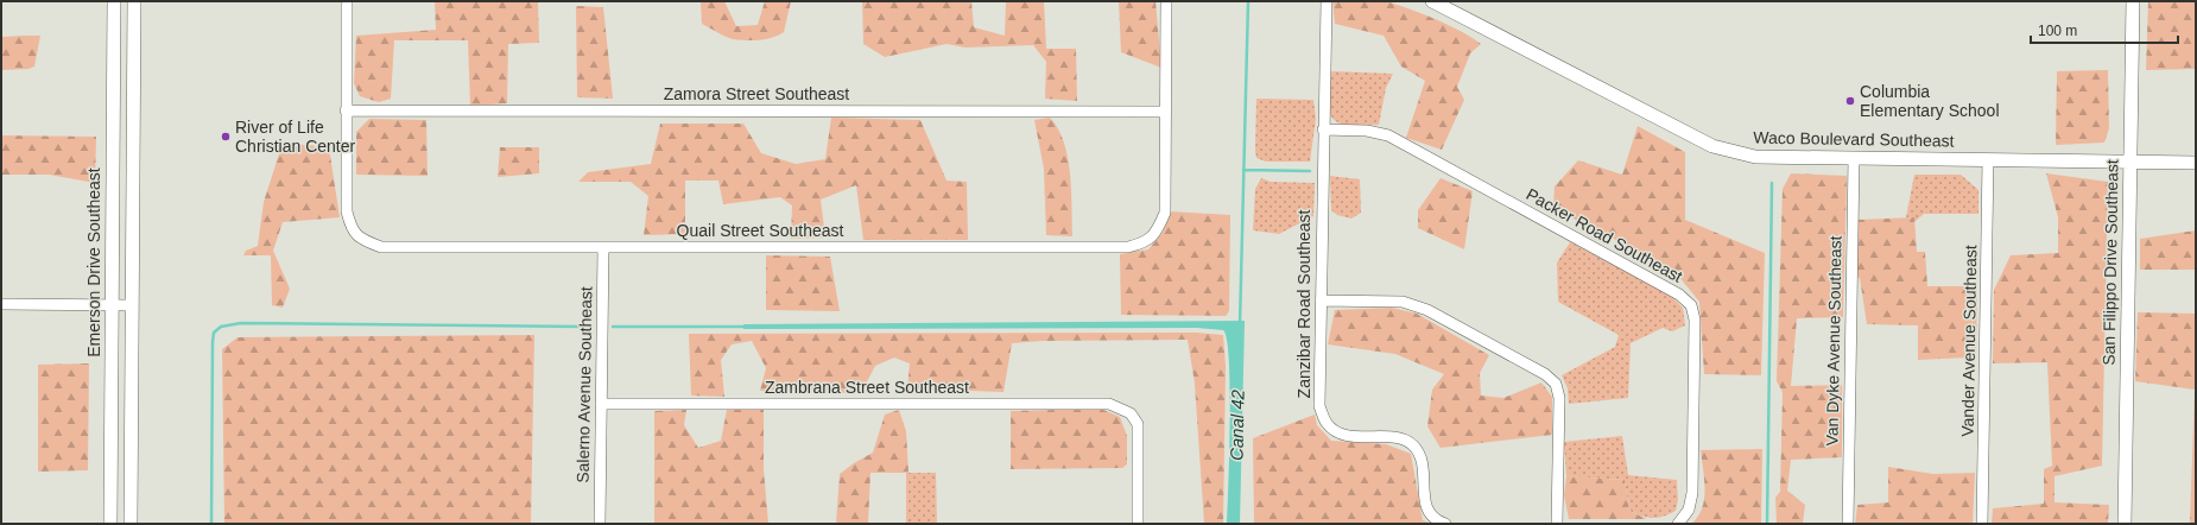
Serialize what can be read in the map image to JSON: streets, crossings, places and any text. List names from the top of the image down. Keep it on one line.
{"streets":{"street":["Zamora Street Southeast","Waco Boulevard Southeast","Quail Street Southeast","Packer Road Southeast","Emerson Drive Southeast","San Filippo Drive Southeast","Zanzibar Road Southeast","Van Dyke Avenue Southeast","Vander Avenue Southeast","Salerno Avenue Southeast","Zambrana Street Southeast"]},"crossings":[["Zamora Street Southeast","Quail Street Southeast"],["Waco Boulevard Southeast","San Filippo Drive Southeast"],["Waco Boulevard Southeast","Van Dyke Avenue Southeast"],["Waco Boulevard Southeast","Vander Avenue Southeast"],["Quail Street Southeast","Salerno Avenue Southeast"],["Packer Road Southeast","Zanzibar Road Southeast"],["Salerno Avenue Southeast","Zambrana Street Southeast"]],"water":["Canal 42"],"places":["Columbia Elementary School","River of Life Christian Center"],"scale_bar":"100 m"}
